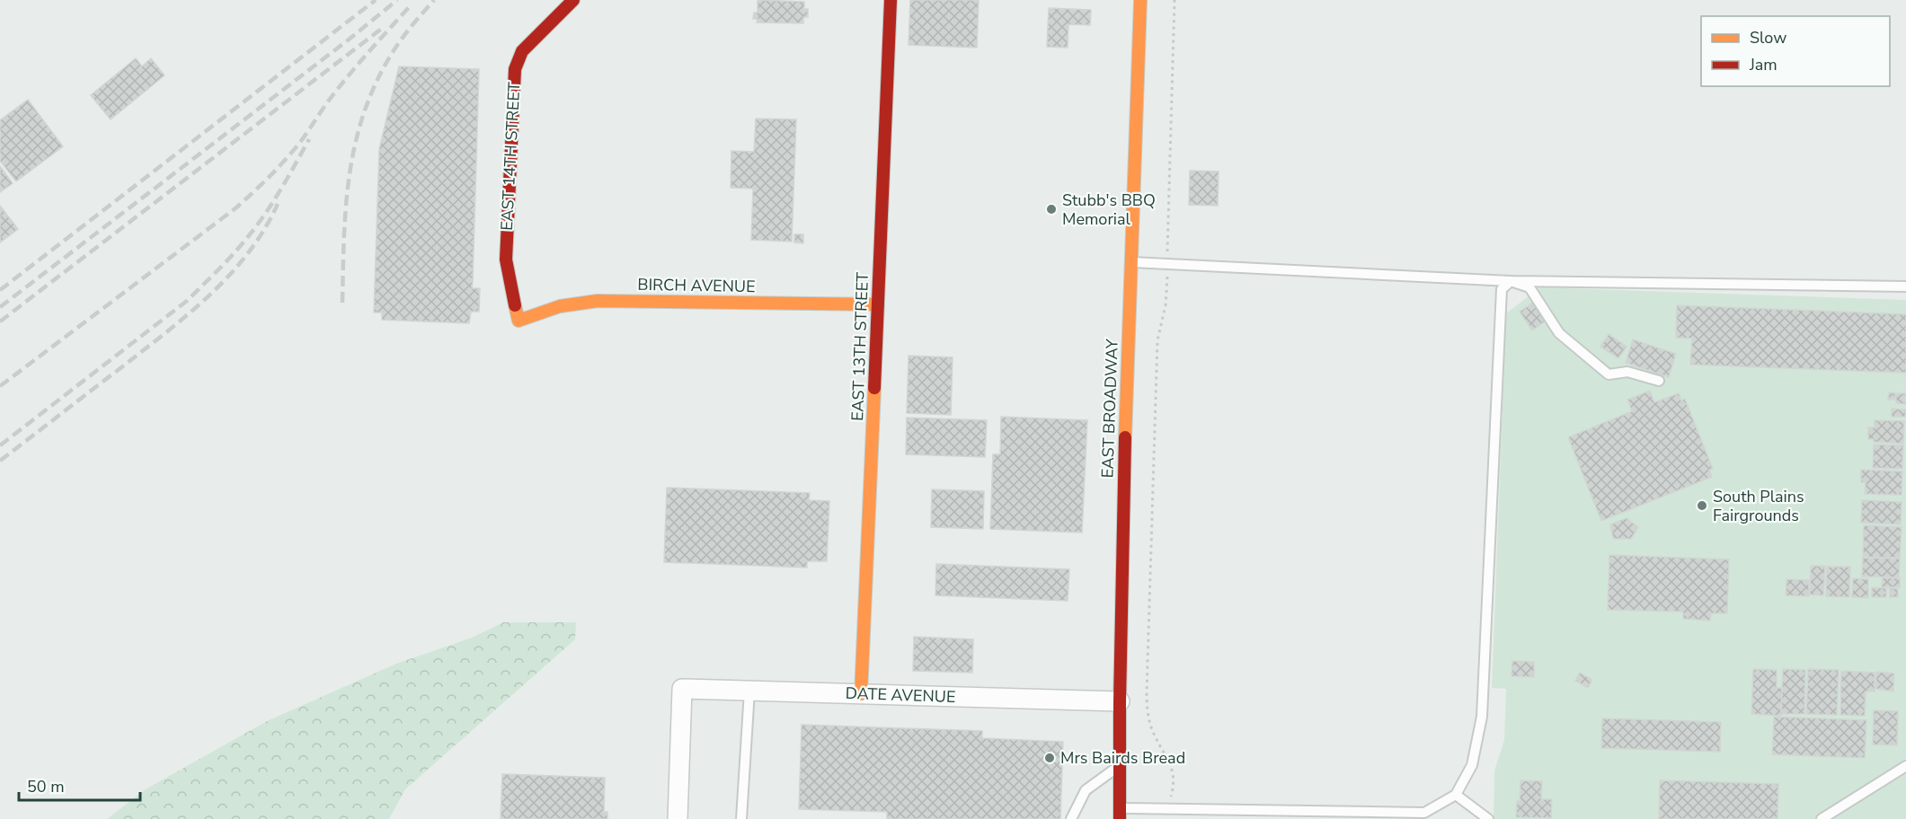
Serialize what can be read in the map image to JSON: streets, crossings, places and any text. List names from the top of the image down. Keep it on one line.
{"streets":{"street":["EAST 14TH STREET","BIRCH AVENUE","EAST 13TH STREET","EAST BROADWAY","DATE AVENUE"]},"crossings":[["EAST 14TH STREET","BIRCH AVENUE"],["BIRCH AVENUE","EAST 13TH STREET"],["EAST 13TH STREET","DATE AVENUE"],["EAST BROADWAY","DATE AVENUE"]],"places":["Stubb's BBQ Memorial","South Plains Fairgrounds","Mrs Bairds Bread"],"legend":["Slow","Jam"],"scale_bar":"50 m"}
